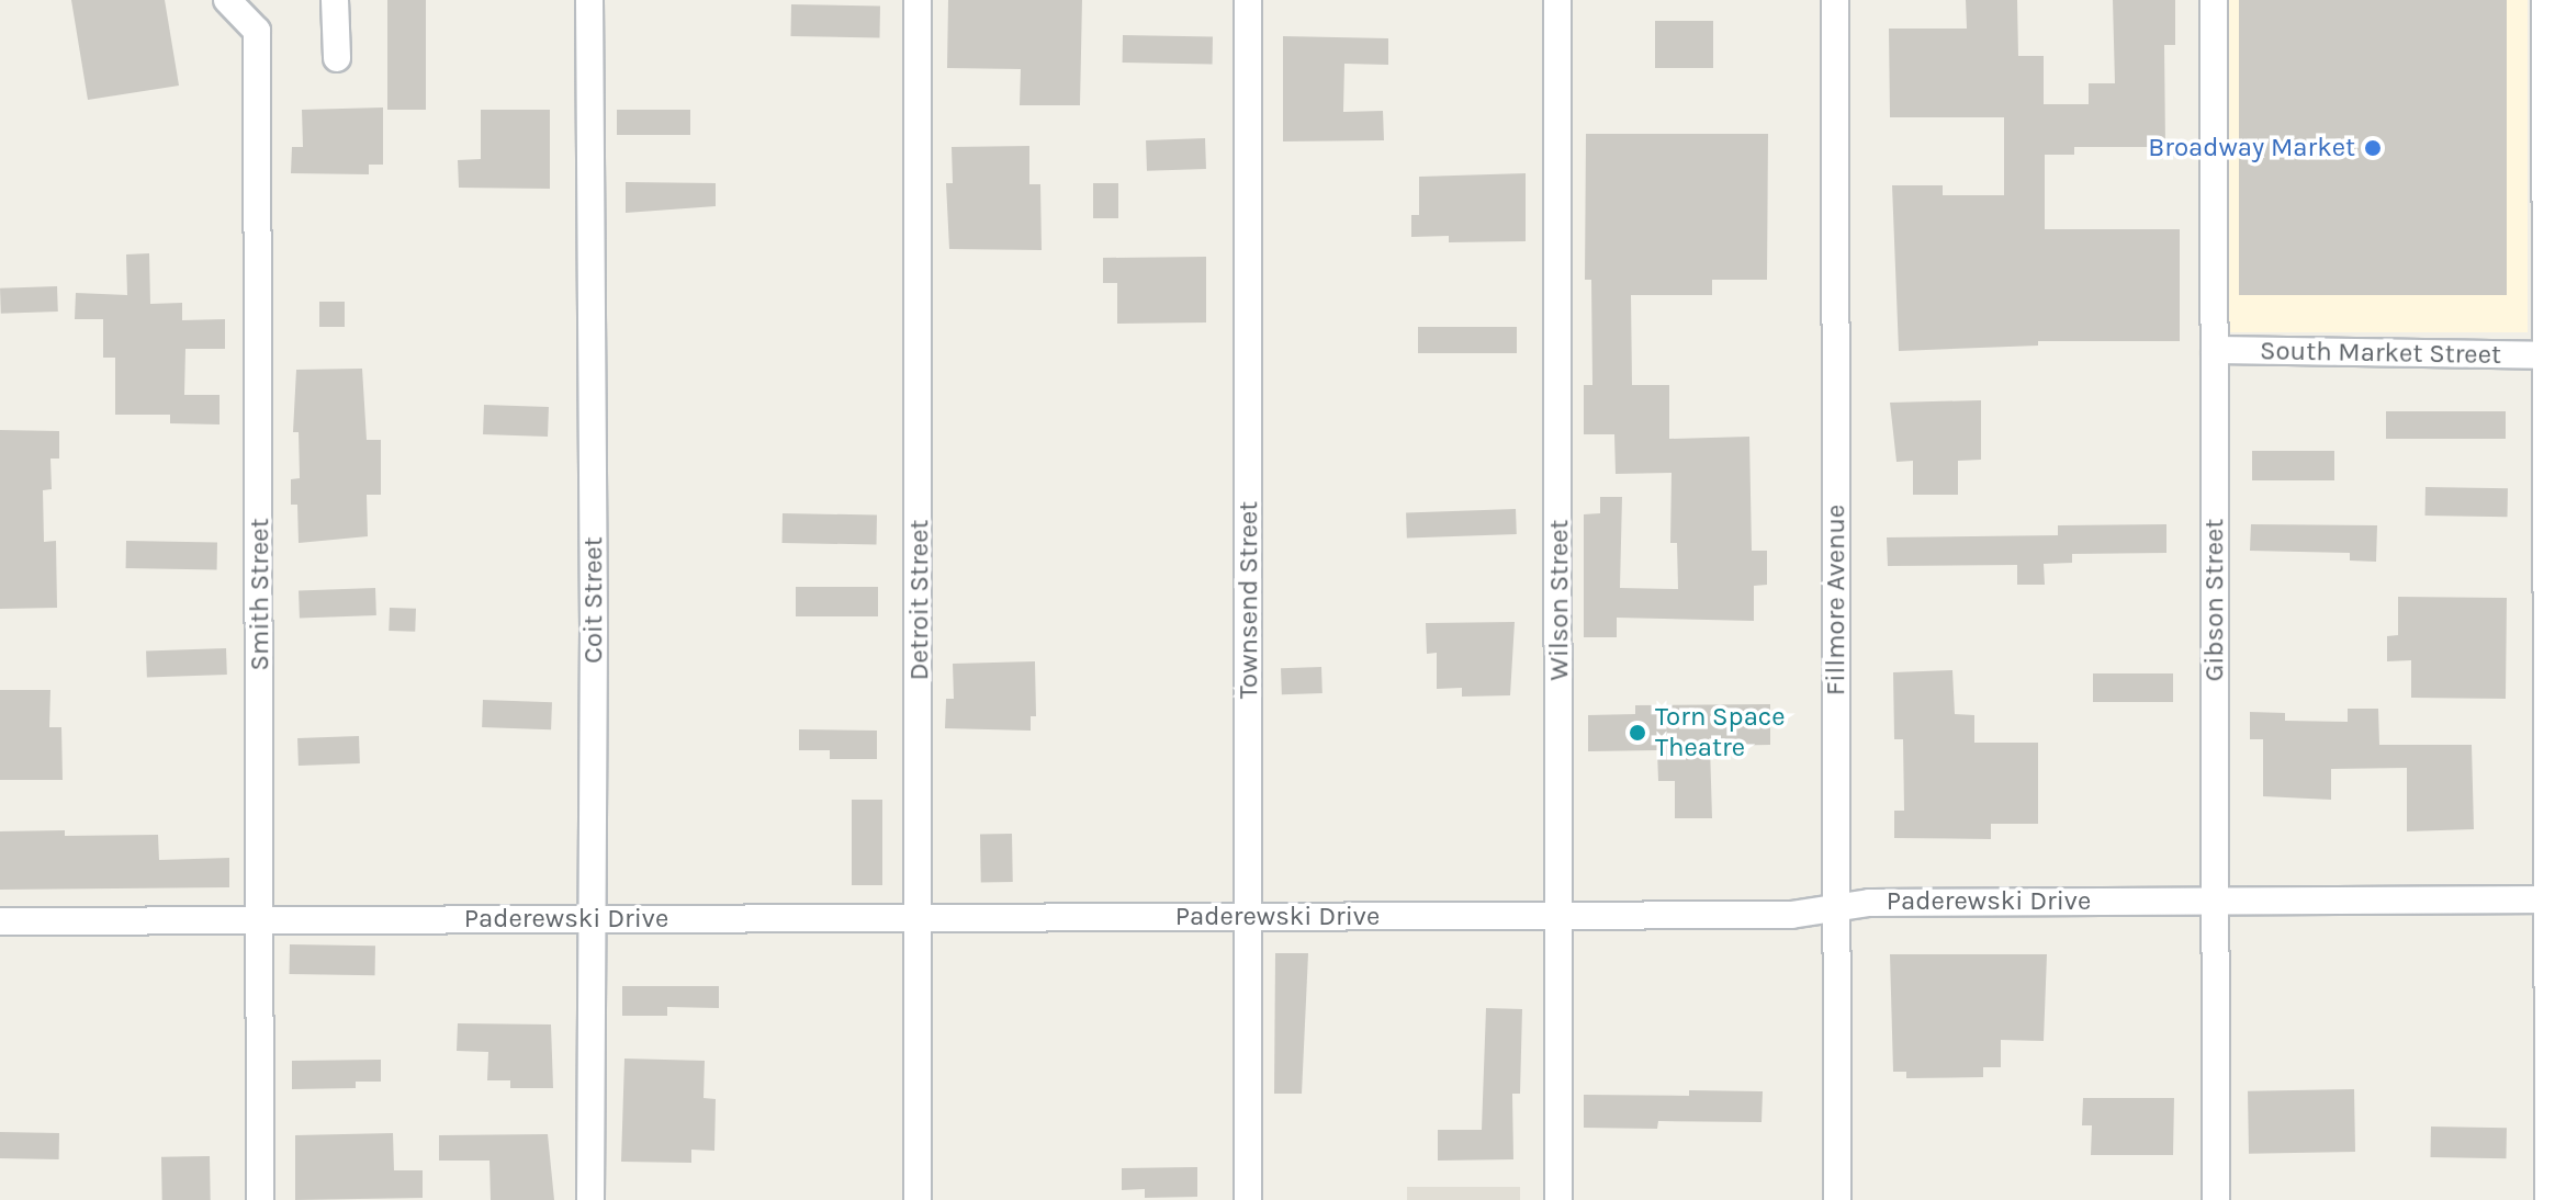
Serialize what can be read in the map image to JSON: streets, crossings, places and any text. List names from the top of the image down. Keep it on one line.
{"streets":{"street":["South Market Street","Smith Street","Coit Street","Detroit Street","Townsend Street","Wilson Street","Fillmore Avenue","Gibson Street","Paderewski Drive"]},"crossings":[["South Market Street","Gibson Street"],["Smith Street","Paderewski Drive"],["Coit Street","Paderewski Drive"],["Detroit Street","Paderewski Drive"],["Townsend Street","Paderewski Drive"],["Wilson Street","Paderewski Drive"],["Fillmore Avenue","Paderewski Drive"],["Gibson Street","Paderewski Drive"]],"places":["Broadway Market","Torn Space Theatre"]}
